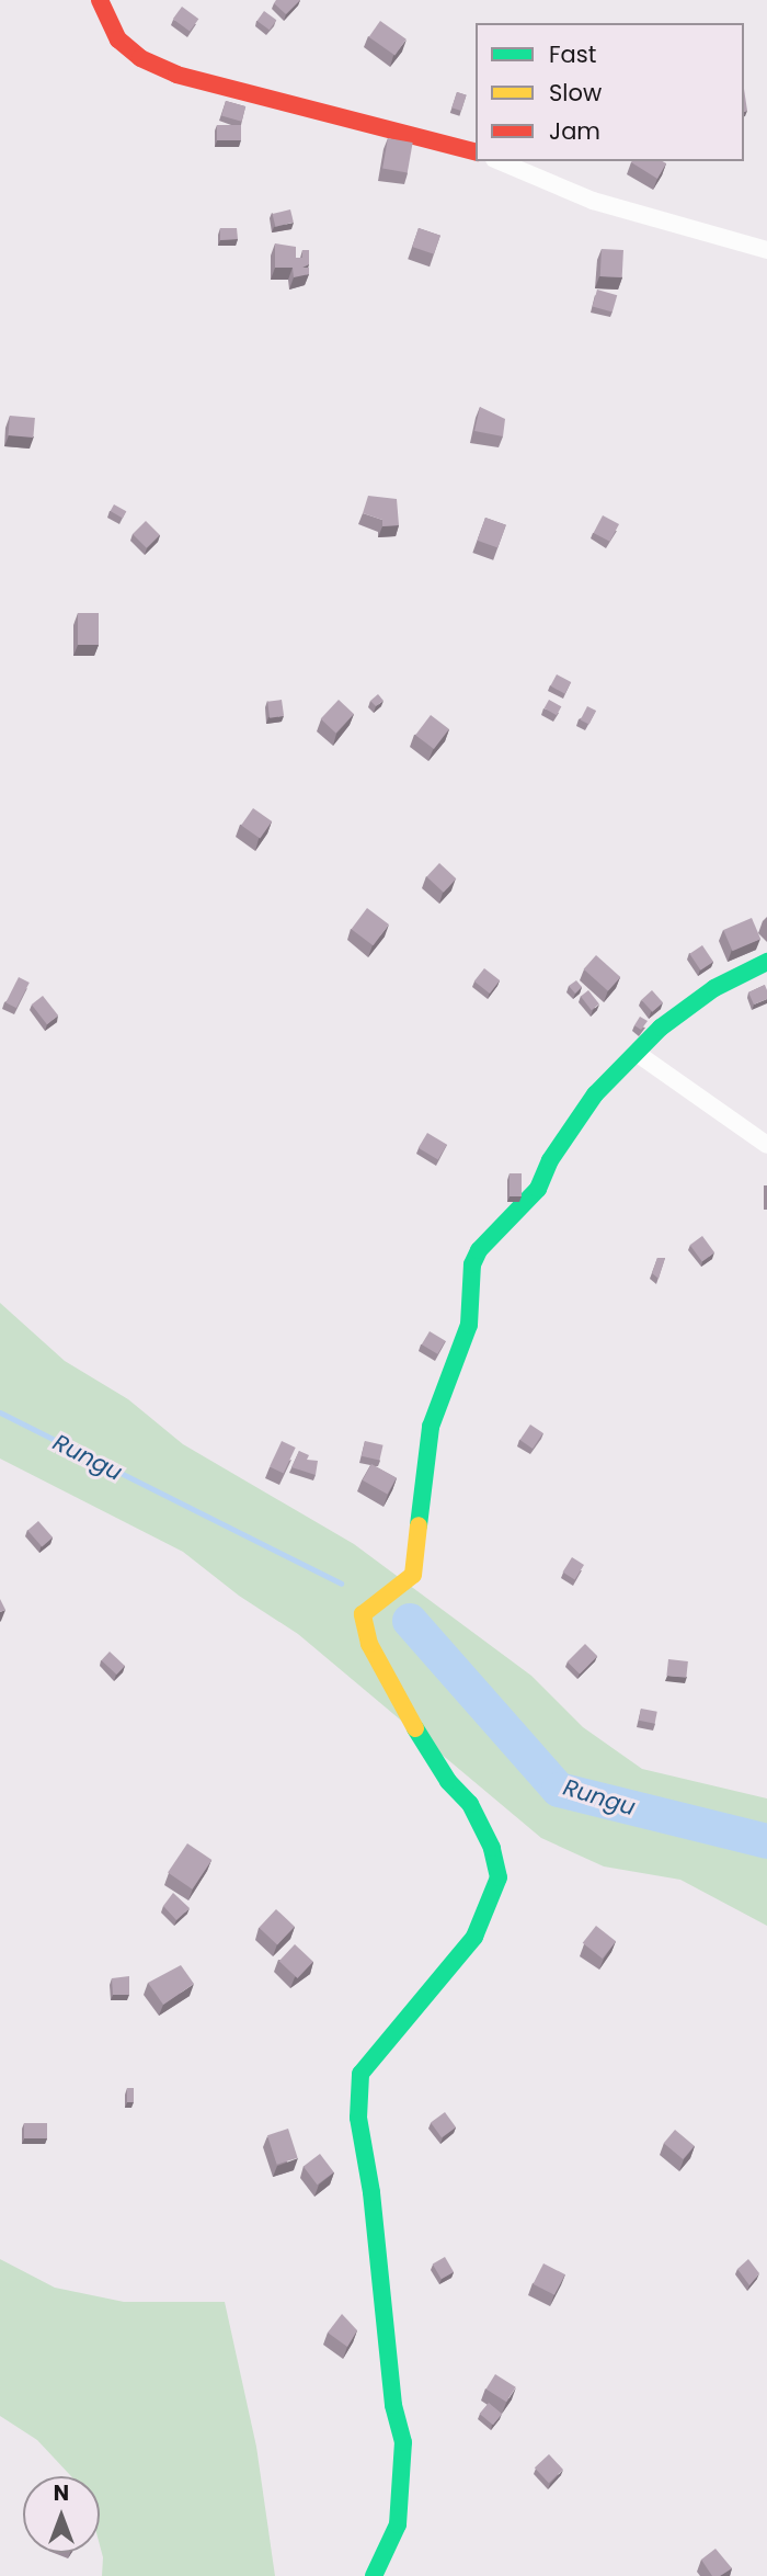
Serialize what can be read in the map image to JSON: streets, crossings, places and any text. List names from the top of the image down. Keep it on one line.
{"water":["Rungu"],"legend":["Fast","Slow","Jam"],"north":"top"}
